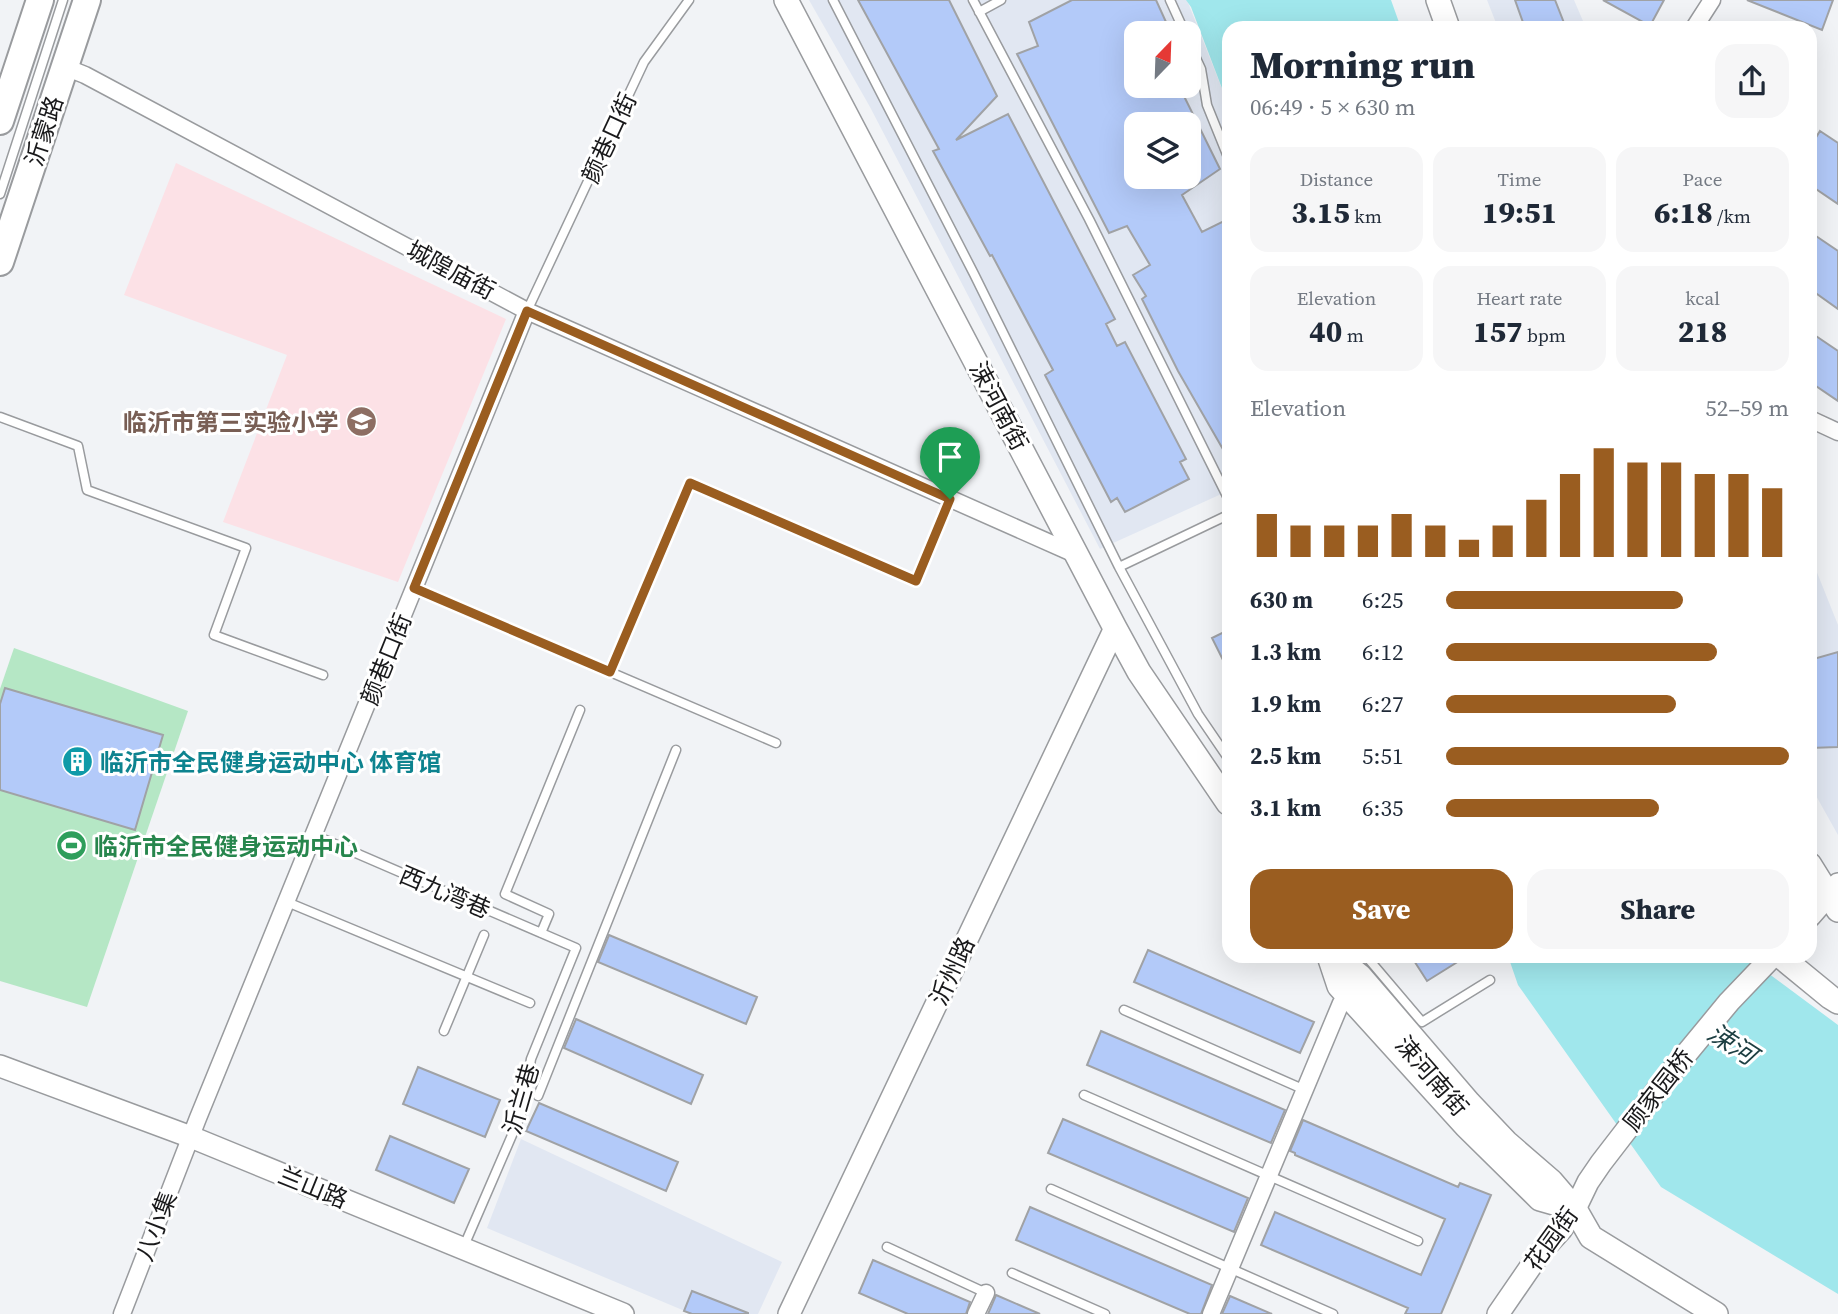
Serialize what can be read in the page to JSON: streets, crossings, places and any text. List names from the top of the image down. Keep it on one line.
{"streets":{"main road":["沂蒙路","涑河南街"],"street":["颜巷口街","城隍庙街","沂州路","顾家园桥","兰山路","八小集","花园街"],"lane":["西九湾巷","沂兰巷"]},"crossings":[["沂蒙路","城隍庙街"],["颜巷口街","城隍庙街"],["颜巷口街","西九湾巷"],["颜巷口街","兰山路"],["颜巷口街","八小集"],["城隍庙街","涑河南街"],["涑河南街","沂州路"],["西九湾巷","沂兰巷"],["顾家园桥","花园街"],["沂兰巷","兰山路"],["兰山路","八小集"]],"water":["涑河"],"places":{"school or university":["临沂市第三实验小学"],"building":["临沂市全民健身运动中心 体育馆"],"sports":["临沂市全民健身运动中心"]},"north":"top right","page":{"heading":["Morning run","06:49 · 5 × 630 m"],"stats":[["Distance","3.15 km"],["Time","19:51"],["Pace","6:18 /km"],["Elevation","40 m"],["Heart rate","157 bpm"],["kcal","218"]],"chart":["Elevation","52–59 m"],"list":[{"name":"630 m","note":"6:25"},{"name":"1.3 km","note":"6:12"},{"name":"1.9 km","note":"6:27"},{"name":"2.5 km","note":"5:51"},{"name":"3.1 km","note":"6:35"}],"buttons":["Save","Share"]}}
